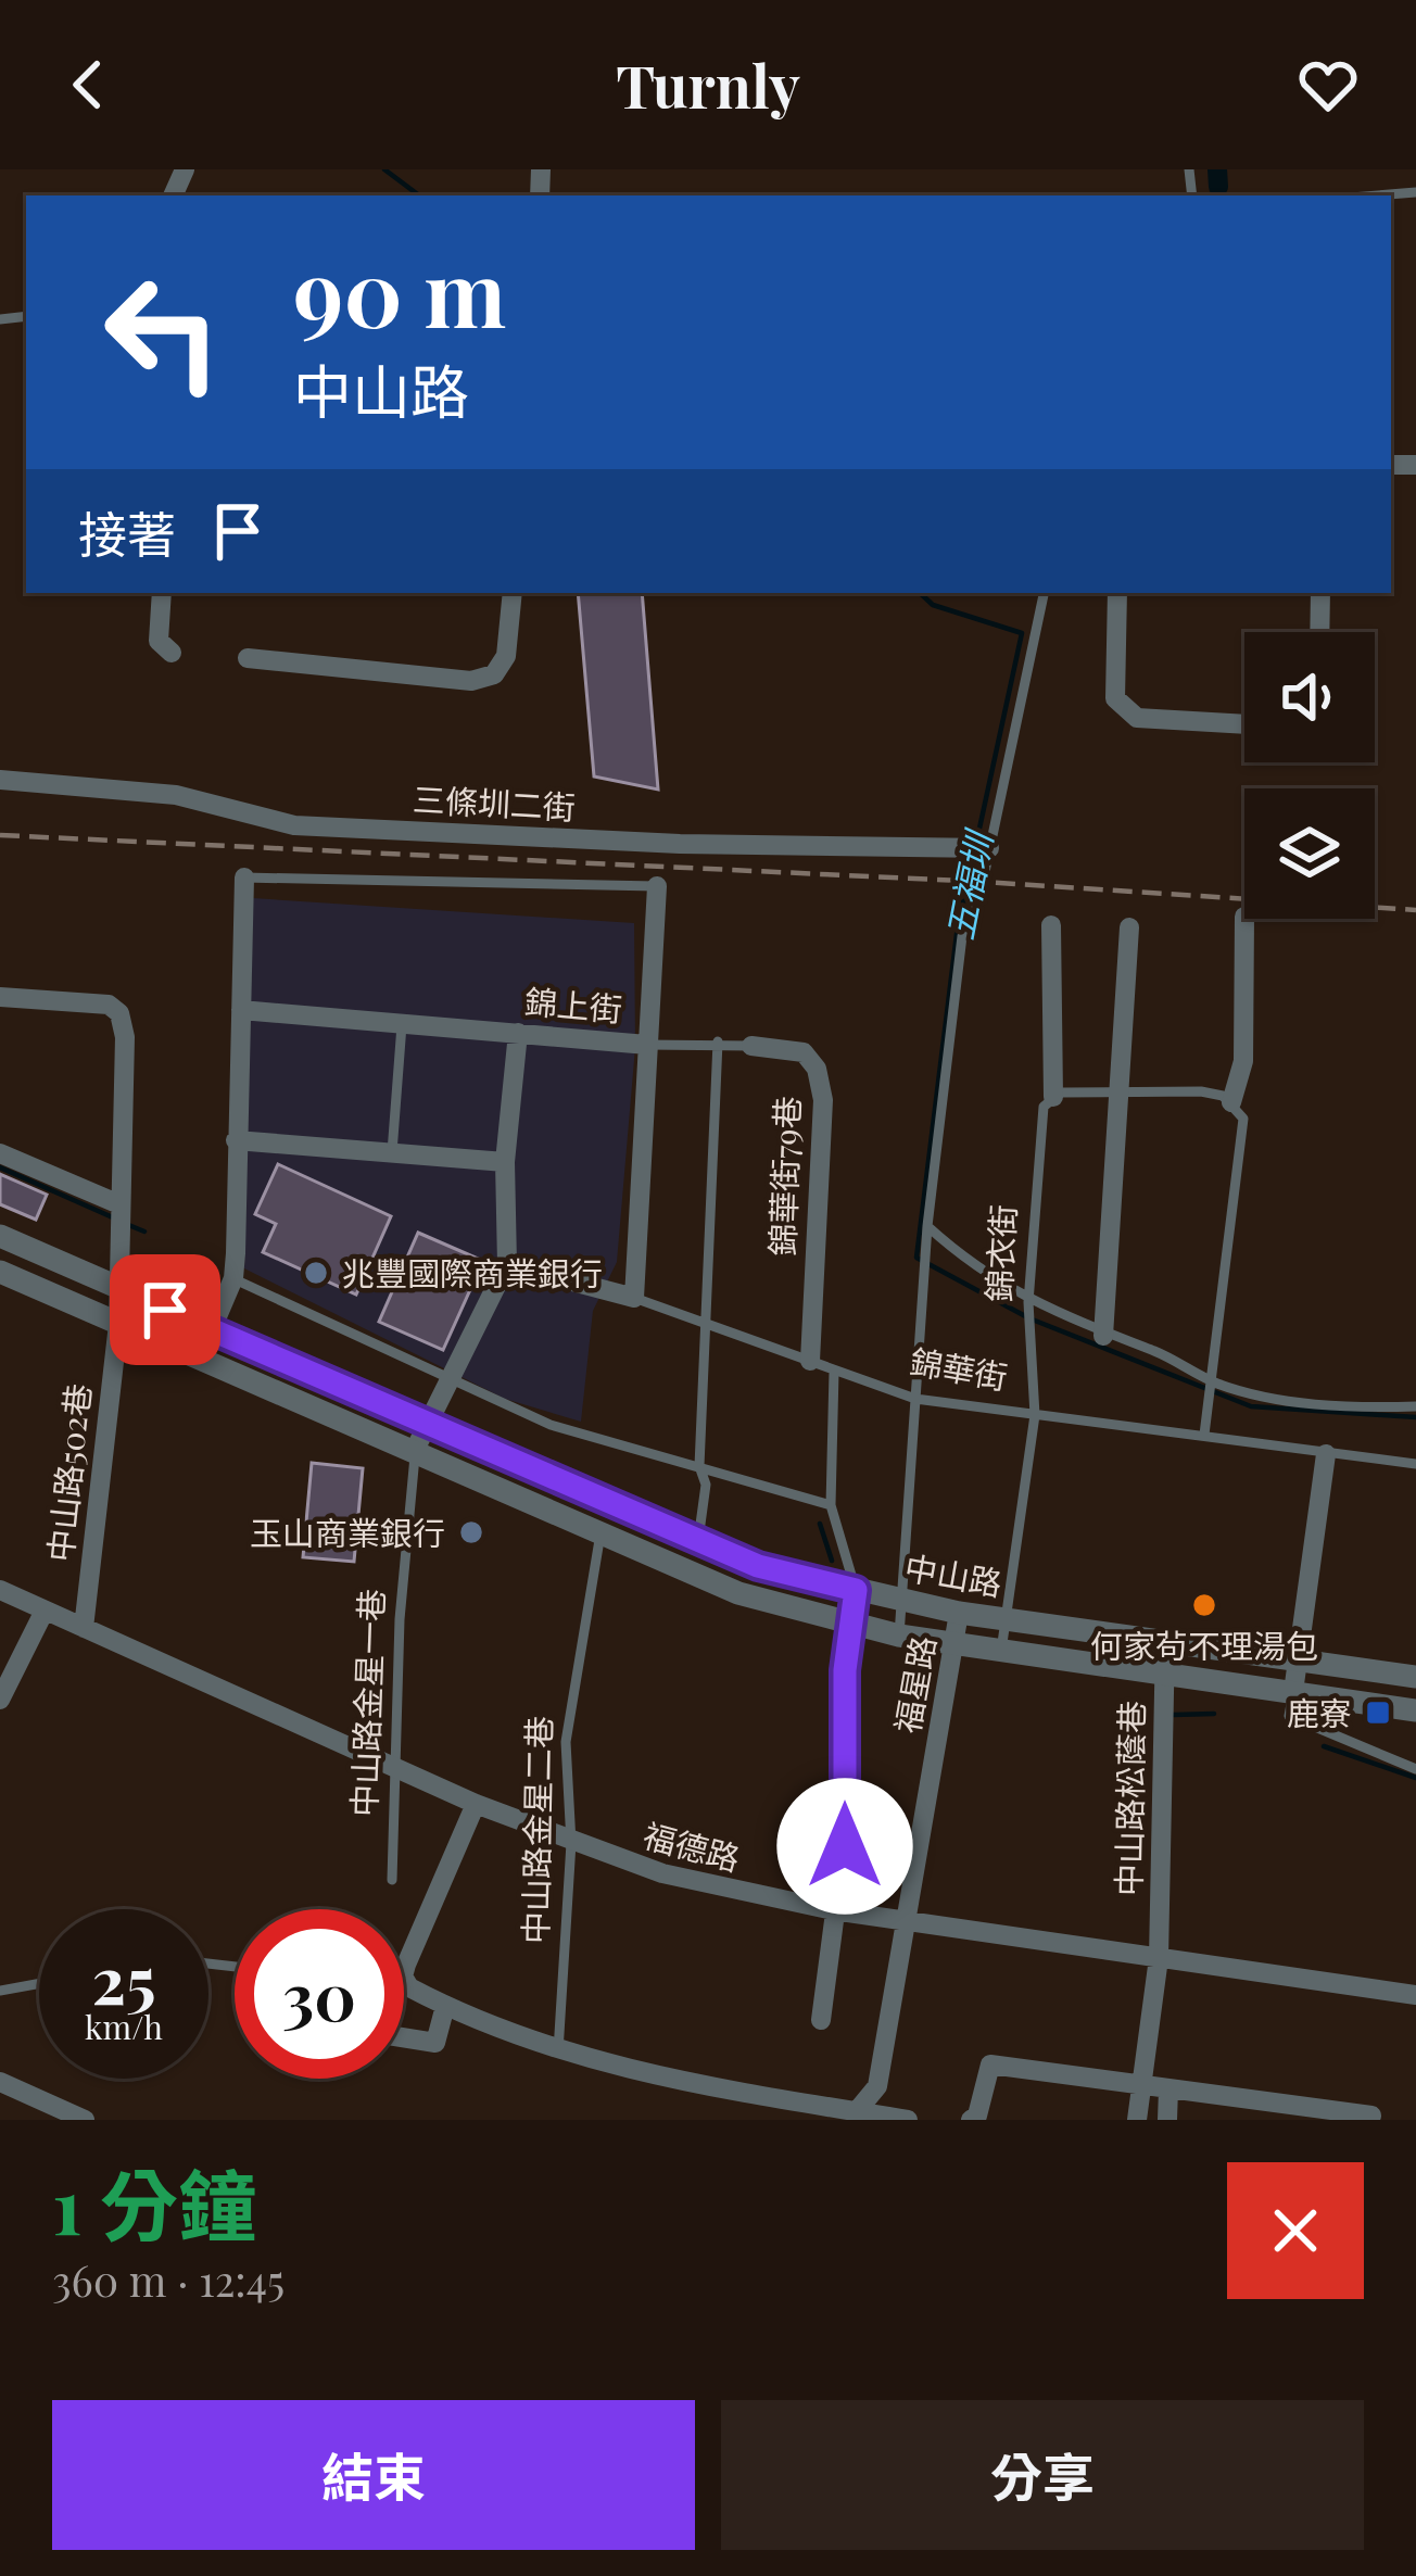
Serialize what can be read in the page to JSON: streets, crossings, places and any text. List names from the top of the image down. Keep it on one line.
{"streets":{"street":["三條圳二街","錦上街","錦華街79巷","錦衣街","錦華街","中山路502巷","中山路","福星路","中山路松蔭巷","中山路金星二巷","福德路"],"lane":["中山路金星一巷"]},"crossings":[["錦上街","錦華街"],["錦華街79巷","錦華街"],["錦衣街","錦華街"],["錦衣街","中山路"],["中山路502巷","中山路"],["中山路502巷","福德路"],["中山路","福星路"],["中山路","中山路金星一巷"],["中山路","中山路松蔭巷"],["中山路","中山路金星二巷"],["福星路","福德路"],["中山路金星一巷","福德路"],["中山路松蔭巷","福德路"],["中山路金星二巷","福德路"]],"water":["五福圳"],"places":{"other":["兆豐國際商業銀行","玉山商業銀行","何家茍不理湯包"],"transit":["鹿寮"]},"page":{"header":"Turnly","turn":["90 m","中山路"],"then":"接著","speed":"25 km/h","limit":"30","heading":["1 分鐘","360 m · 12:45"],"buttons":["結束","分享"]}}
